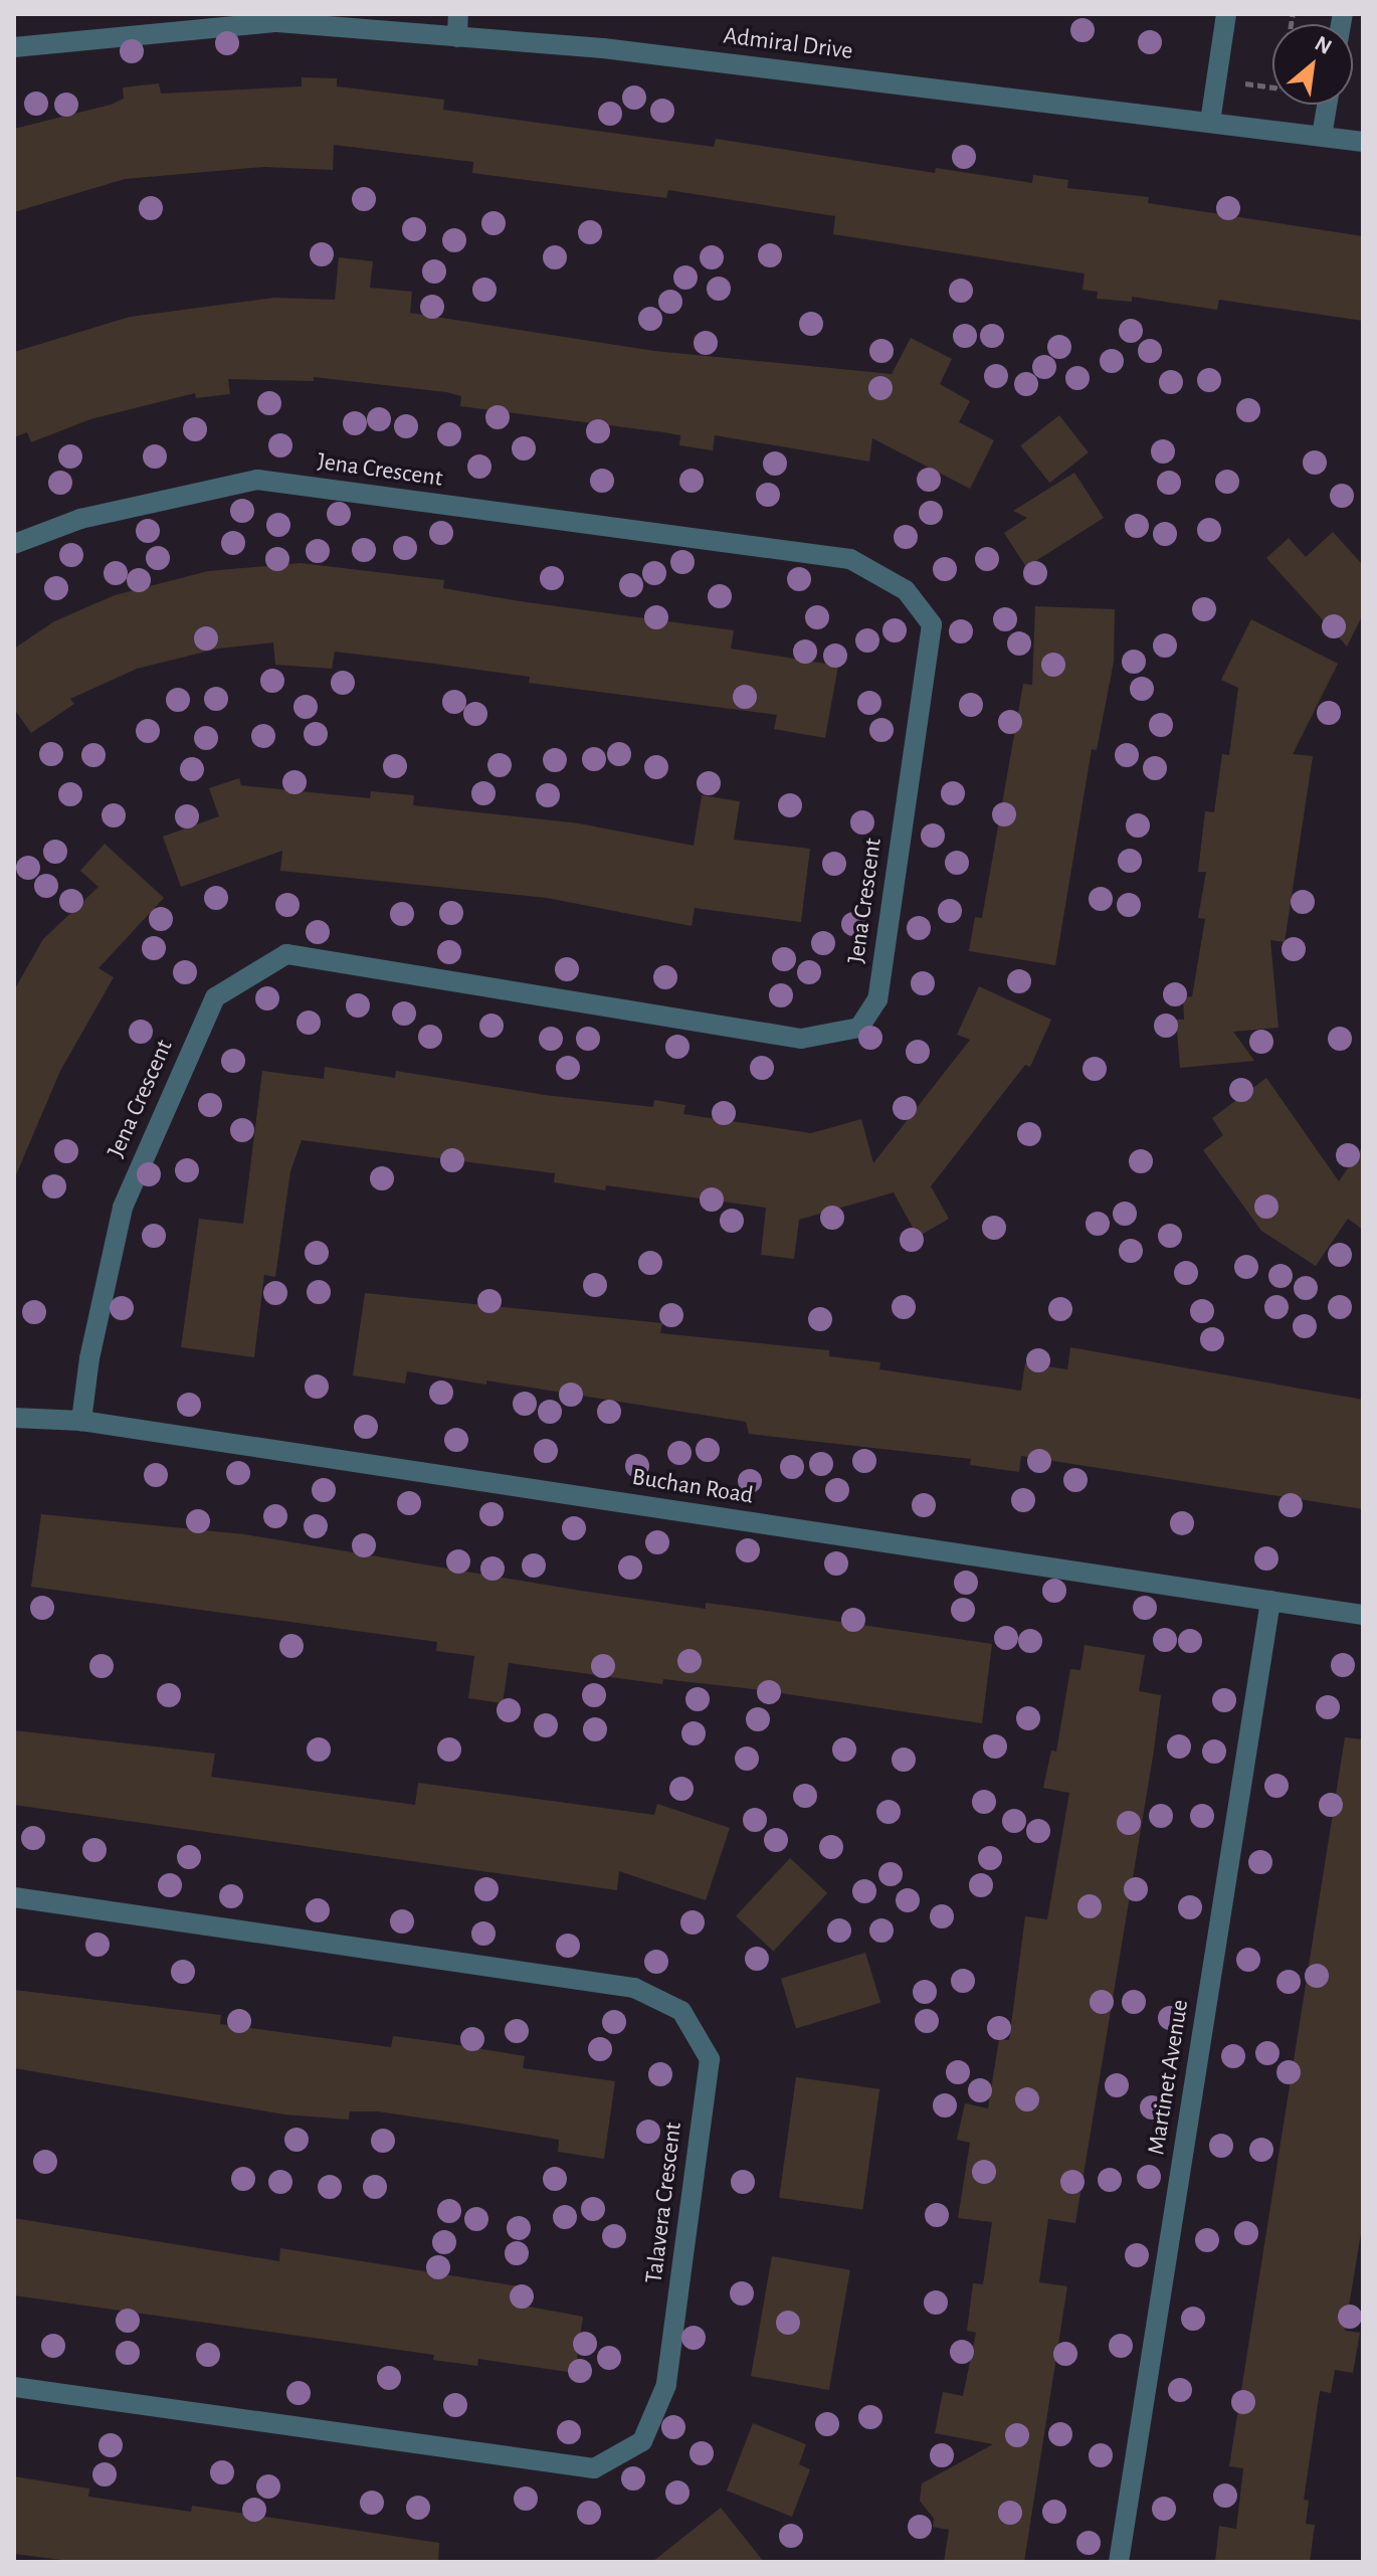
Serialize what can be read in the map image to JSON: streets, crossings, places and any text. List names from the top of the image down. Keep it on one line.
{"streets":{"street":["Admiral Drive","Jena Crescent","Buchan Road","Martinet Avenue","Talavera Crescent"]},"crossings":[["Jena Crescent","Buchan Road"],["Buchan Road","Martinet Avenue"]],"north":"top right"}
